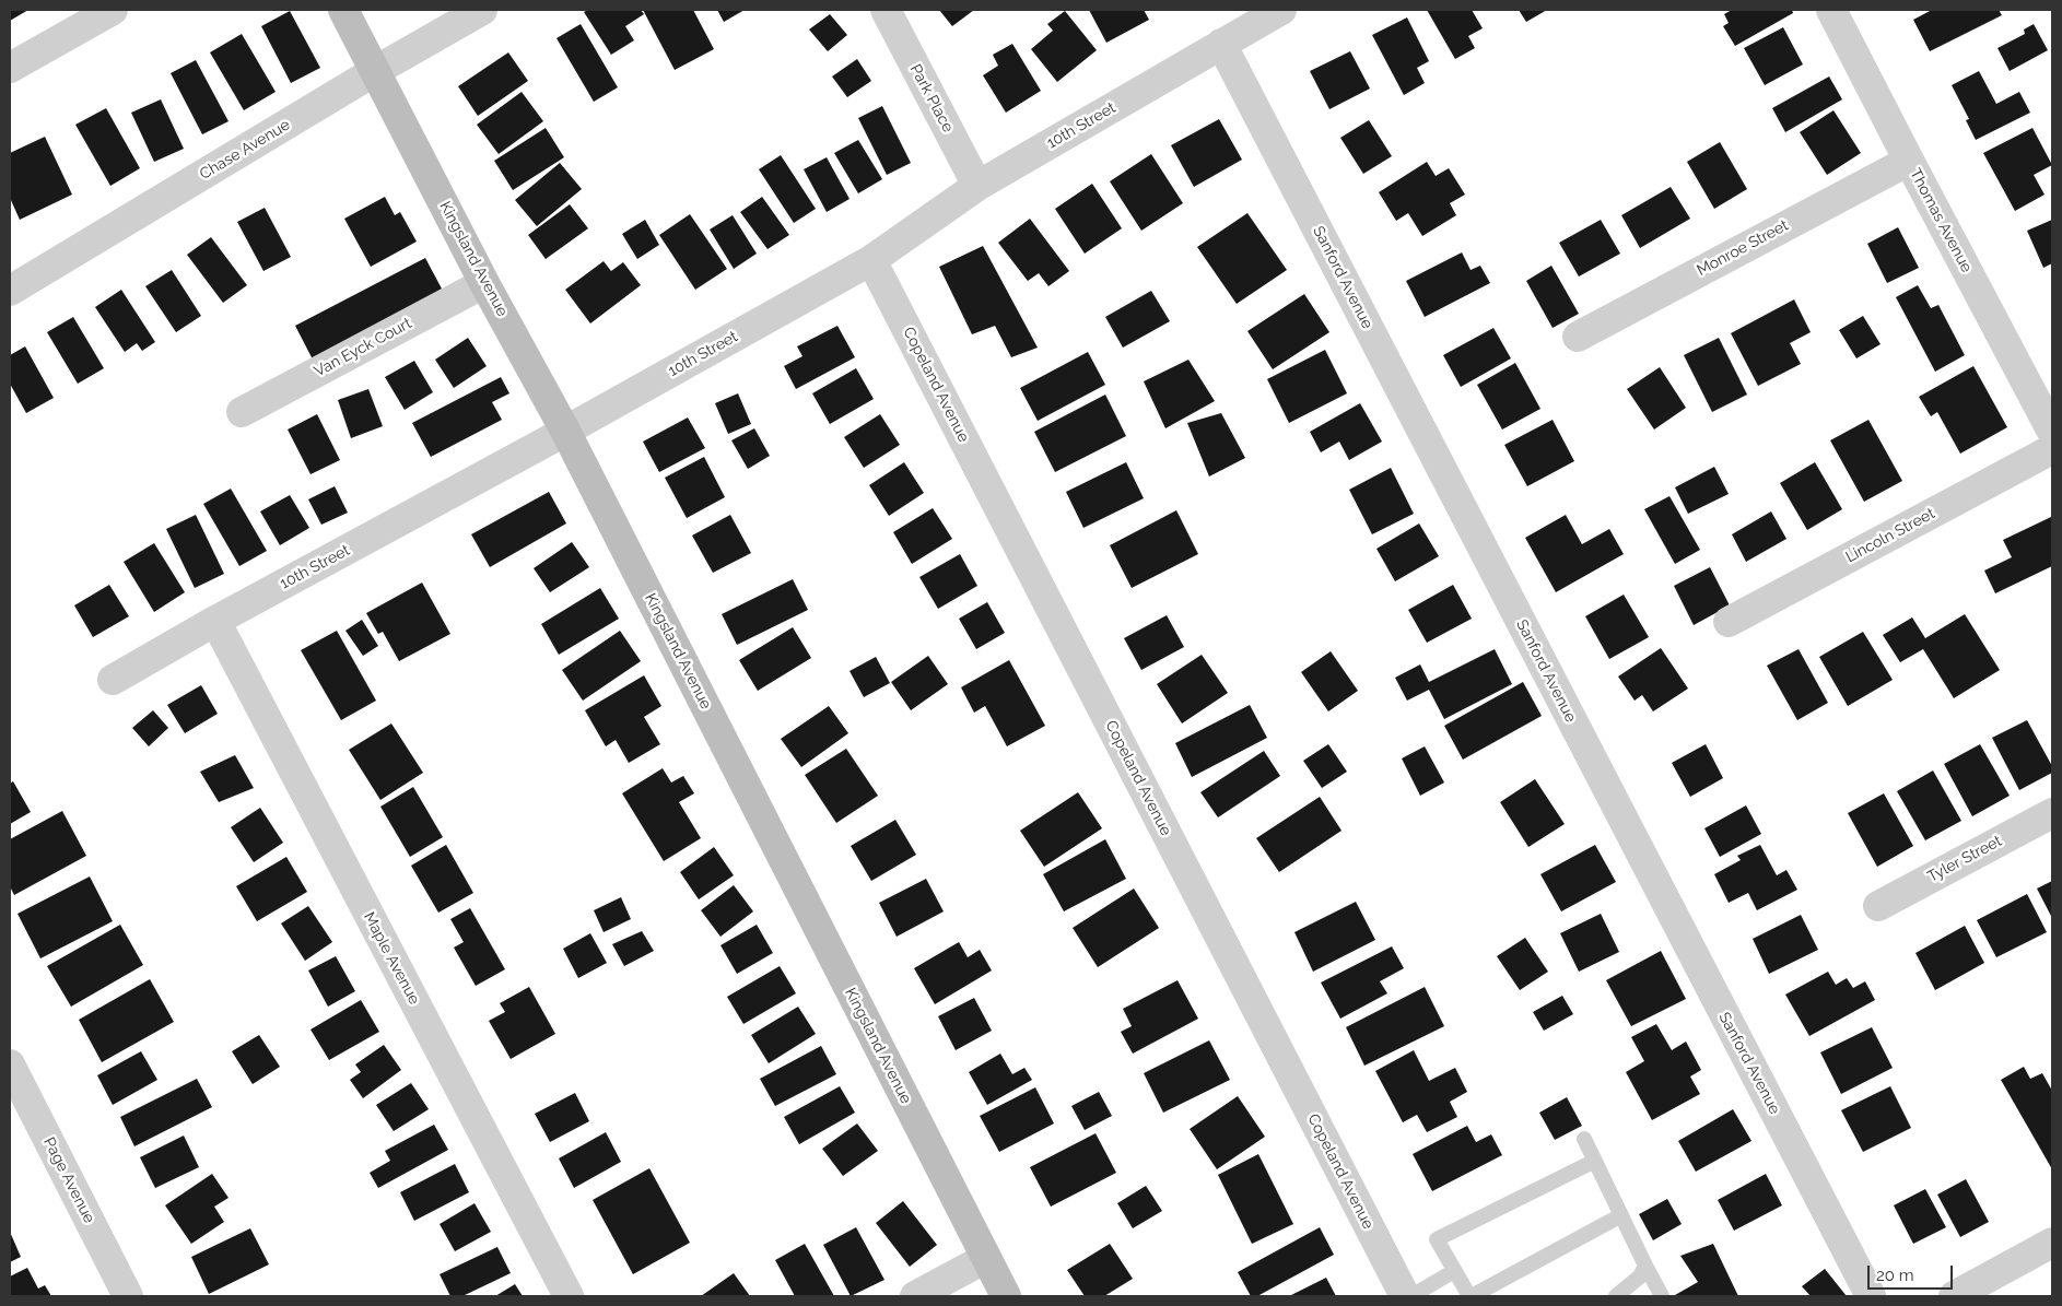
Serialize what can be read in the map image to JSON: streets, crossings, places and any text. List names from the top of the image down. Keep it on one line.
{"streets":{"main road":["Kingsland Avenue"],"street":["Park Place","10th Street","Chase Avenue","Thomas Avenue","Monroe Street","Sanford Avenue","Van Eyck Court","Copeland Avenue","Lincoln Street","Tyler Street","Maple Avenue","Page Avenue"]},"crossings":[["Park Place","10th Street"],["10th Street","Kingsland Avenue"],["10th Street","Sanford Avenue"],["10th Street","Copeland Avenue"],["10th Street","Maple Avenue"],["Chase Avenue","Kingsland Avenue"],["Thomas Avenue","Monroe Street"],["Kingsland Avenue","Van Eyck Court"]],"scale_bar":"20 m"}
